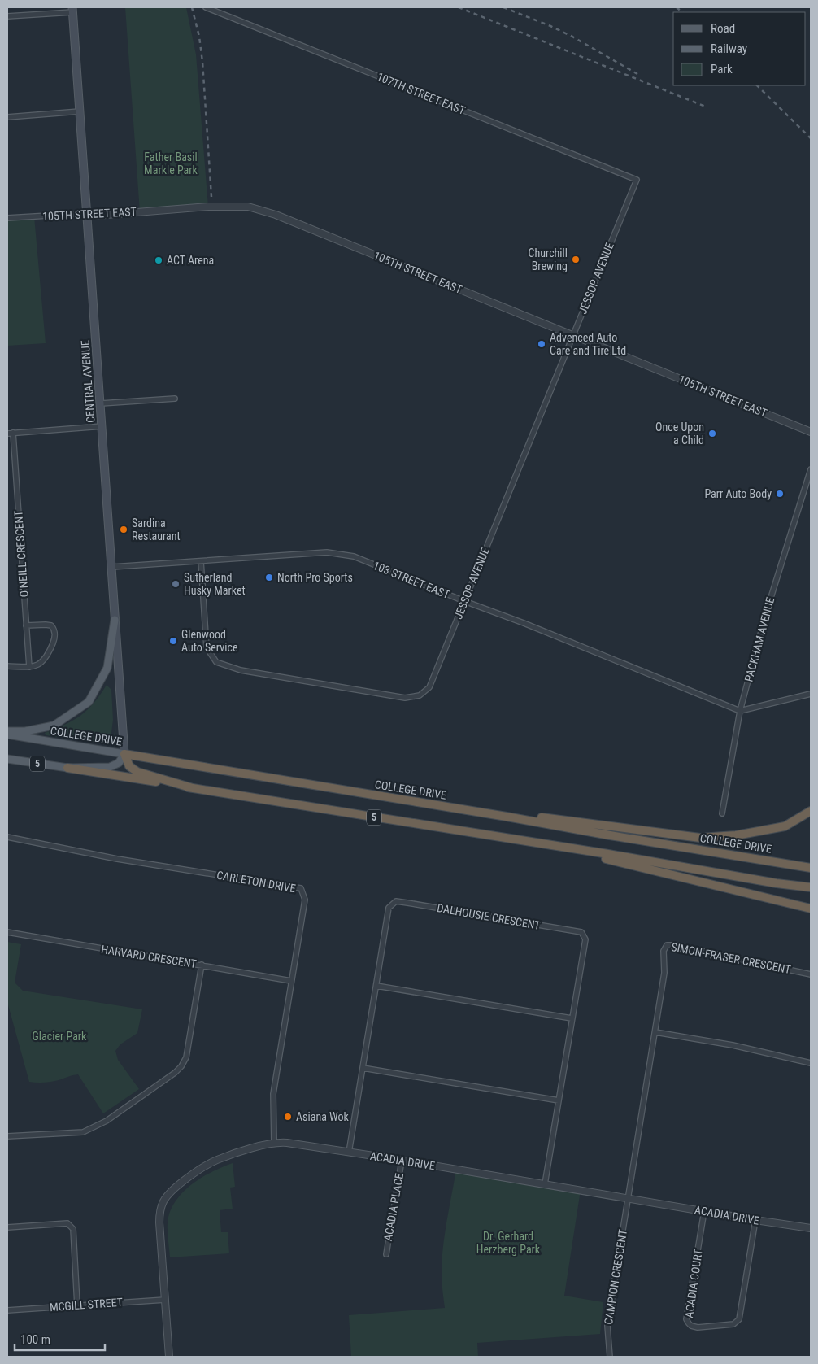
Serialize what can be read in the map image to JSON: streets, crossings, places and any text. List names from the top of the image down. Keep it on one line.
{"streets":{"highway":["COLLEGE DRIVE","5"],"main road":["CENTRAL AVENUE"],"street":["107TH STREET EAST","105TH STREET EAST","JESSOP AVENUE","O'NEILL CRESCENT","103 STREET EAST","PACKHAM AVENUE","CARLETON DRIVE","DALHOUSIE CRESCENT","HARVARD CRESCENT","SIMON-FRASER CRESCENT","ACADIA DRIVE","ACADIA PLACE","CAMPION CRESCENT","ACADIA COURT","MCGILL STREET"]},"crossings":[["107TH STREET EAST","JESSOP AVENUE"],["105TH STREET EAST","JESSOP AVENUE"],["105TH STREET EAST","CENTRAL AVENUE"],["JESSOP AVENUE","103 STREET EAST"],["CENTRAL AVENUE","103 STREET EAST"],["CENTRAL AVENUE","COLLEGE DRIVE"],["103 STREET EAST","PACKHAM AVENUE"],["CARLETON DRIVE","HARVARD CRESCENT"],["CARLETON DRIVE","ACADIA DRIVE"],["DALHOUSIE CRESCENT","ACADIA DRIVE"],["SIMON-FRASER CRESCENT","ACADIA DRIVE"],["SIMON-FRASER CRESCENT","CAMPION CRESCENT"],["ACADIA DRIVE","ACADIA PLACE"],["ACADIA DRIVE","CAMPION CRESCENT"],["ACADIA DRIVE","ACADIA COURT"],["ACADIA DRIVE","MCGILL STREET"]],"parks":["Father Basil Markle Park","Glacier Park","Dr. Gerhard Herzberg Park"],"places":["Churchill Brewing","ACT Arena","Advenced Auto Care and Tire Ltd","Once Upon a Child","Parr Auto Body","Sardina Restaurant","North Pro Sports","Sutherland Husky Market","Glenwood Auto Service","Asiana Wok"],"legend":["Road","Railway","Park"],"scale_bar":"100 m"}
